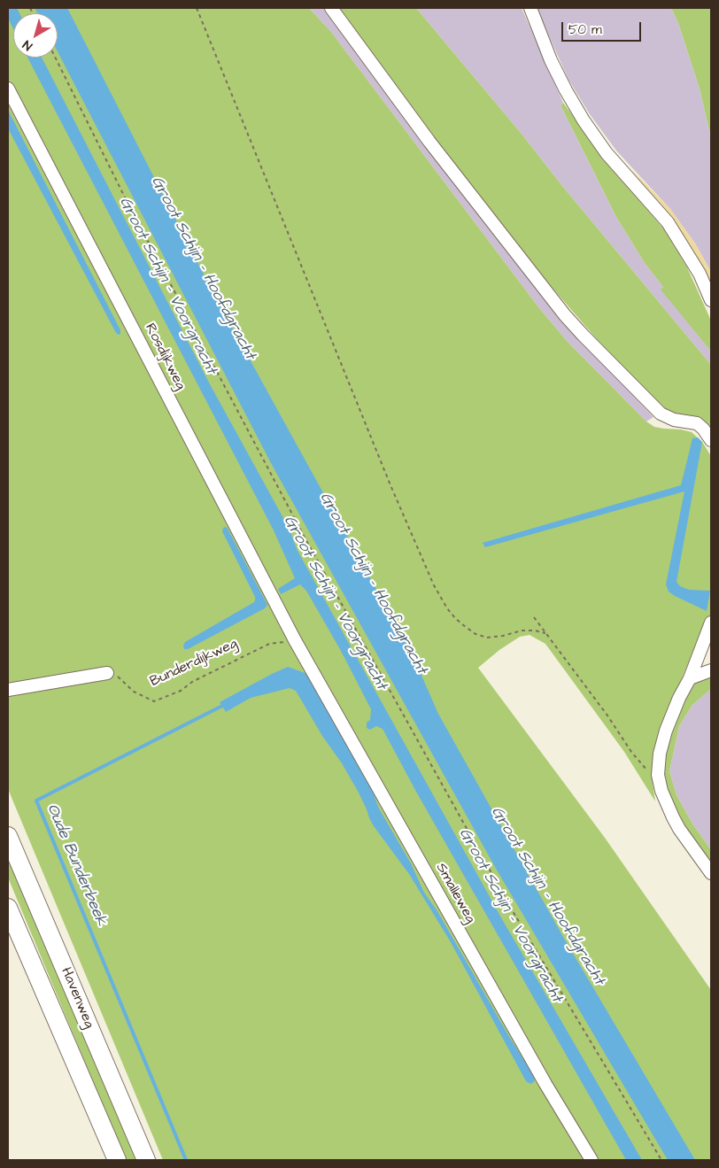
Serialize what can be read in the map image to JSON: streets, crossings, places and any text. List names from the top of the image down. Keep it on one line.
{"streets":{"highway":["Havenweg"],"street":["Rosdijkweg","Smalleweg"],"path":["Bunderdijkweg"]},"crossings":[["Rosdijkweg","Bunderdijkweg"],["Rosdijkweg","Smalleweg"],["Bunderdijkweg","Smalleweg"]],"water":["Groot Schijn - Hoofdgracht","Groot Schijn - Voorgracht","Oude Bunderbeek"],"scale_bar":"50 m","north":"bottom left"}
